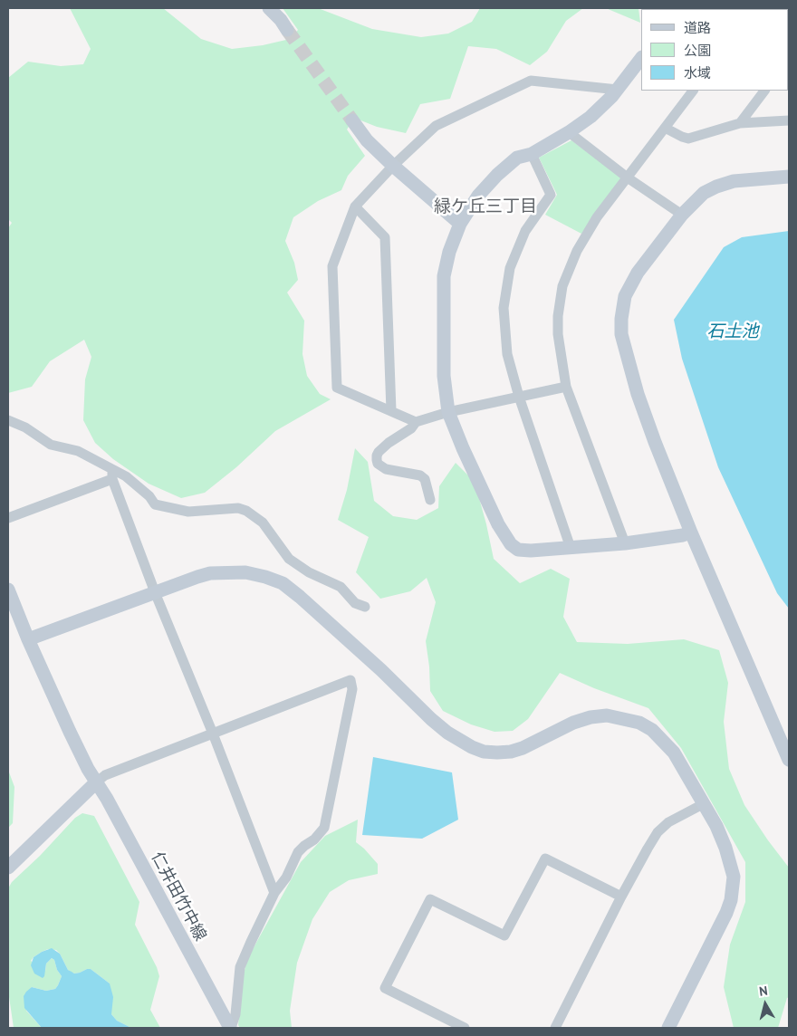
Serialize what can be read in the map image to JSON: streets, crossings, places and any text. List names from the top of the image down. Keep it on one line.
{"streets":{"street":["仁井田竹中線"]},"districts":["緑ケ丘三丁目"],"water":["石土池"],"legend":["道路","公園","水域"],"north":"top"}
